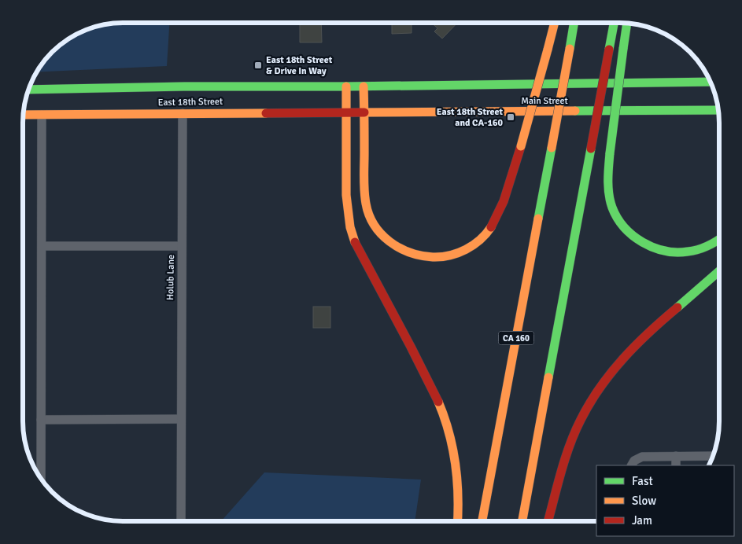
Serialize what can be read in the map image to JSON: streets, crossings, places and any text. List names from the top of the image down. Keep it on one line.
{"streets":{"main road":["Main Street","East 18th Street","CA 160"],"street":["Holub Lane"]},"crossings":[["Main Street","East 18th Street"],["East 18th Street","Holub Lane"]],"places":{"transit":["East 18th Street & Drive In Way","East 18th Street and CA-160"]},"legend":["Fast","Slow","Jam"]}
